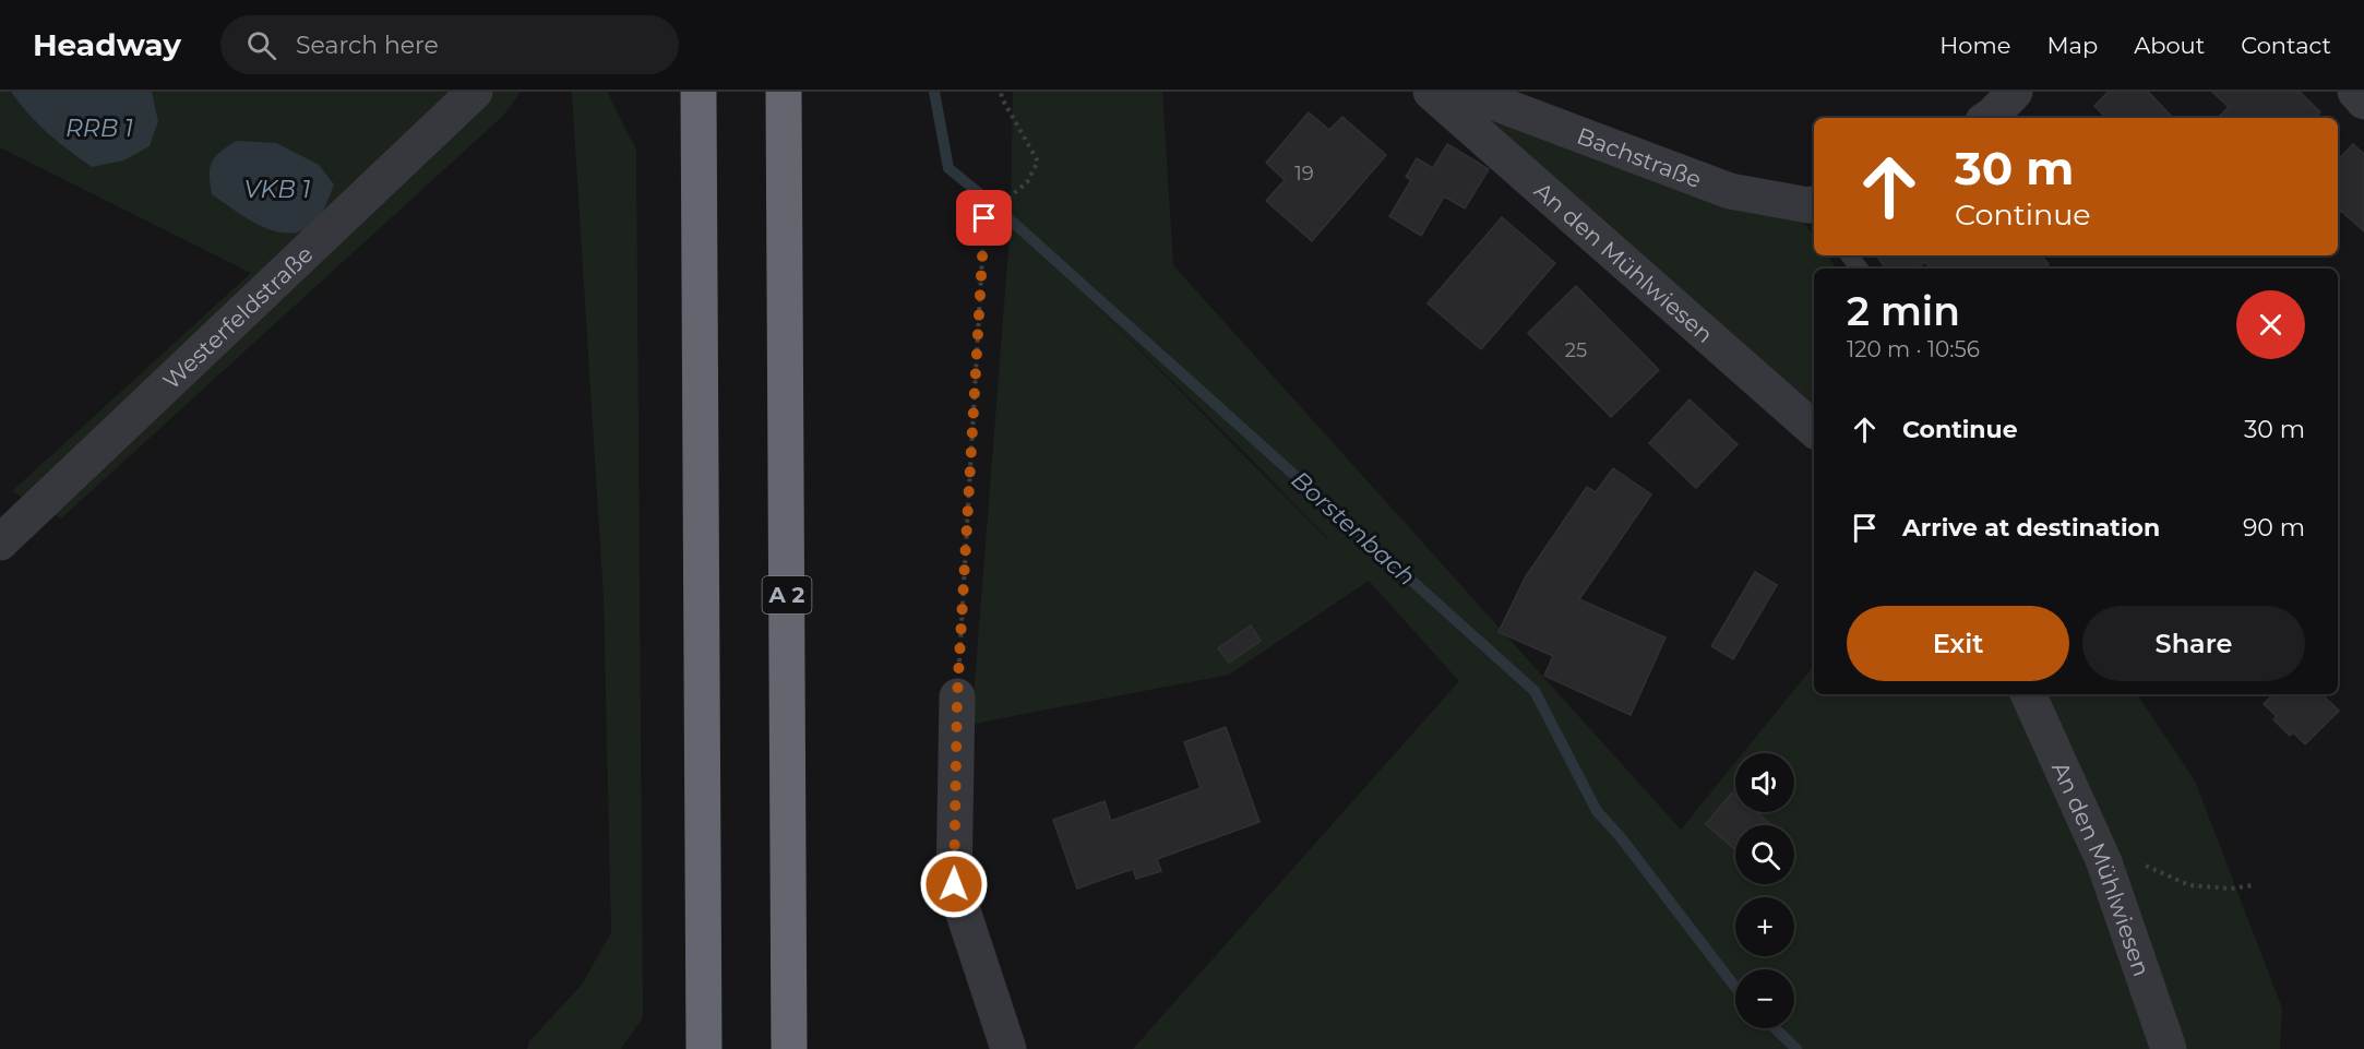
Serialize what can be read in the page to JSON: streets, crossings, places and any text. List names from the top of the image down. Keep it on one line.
{"streets":{"highway":["A 2"],"street":["Bachstraße","An den Mühlwiesen","Westerfeldstraße"]},"water":["RRB 1","VKB 1","Borstenbach"],"house_numbers":["19","25"],"page":{"header":"Headway","search":"Search here","nav":["Home","Map","About","Contact"],"turn":["30 m","Continue"],"heading":["2 min","120 m · 10:56"],"list":[{"name":"Continue","value":"30 m"},{"name":"Arrive at destination","value":"90 m"}],"buttons":["Exit","Share"],"map_buttons":["+","−"]}}
